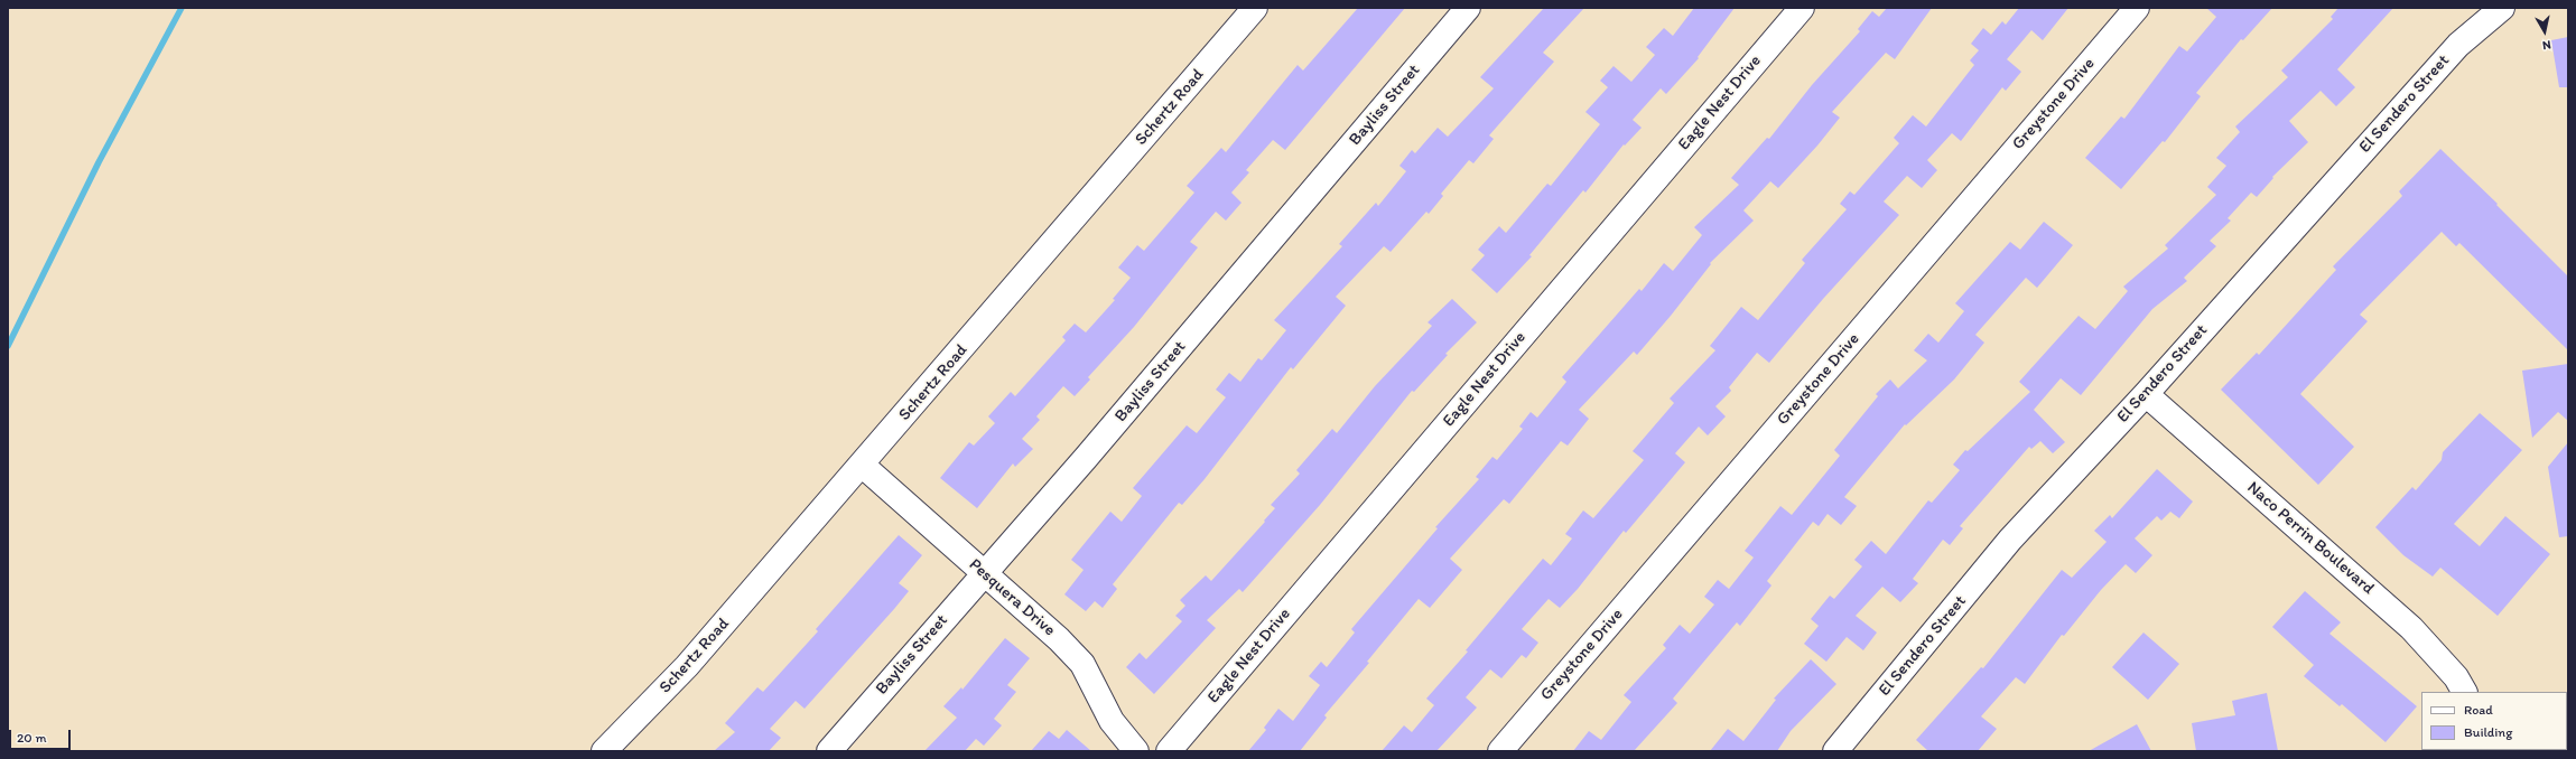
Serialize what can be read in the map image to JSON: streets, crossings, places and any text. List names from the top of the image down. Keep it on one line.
{"streets":{"street":["Eagle Nest Drive","Greystone Drive","El Sendero Street","Bayliss Street","Schertz Road","Naco Perrin Boulevard","Pesquera Drive"]},"crossings":[["El Sendero Street","Naco Perrin Boulevard"],["Bayliss Street","Pesquera Drive"],["Schertz Road","Pesquera Drive"]],"legend":["Road","Building"],"scale_bar":"20 m","north":"bottom"}
